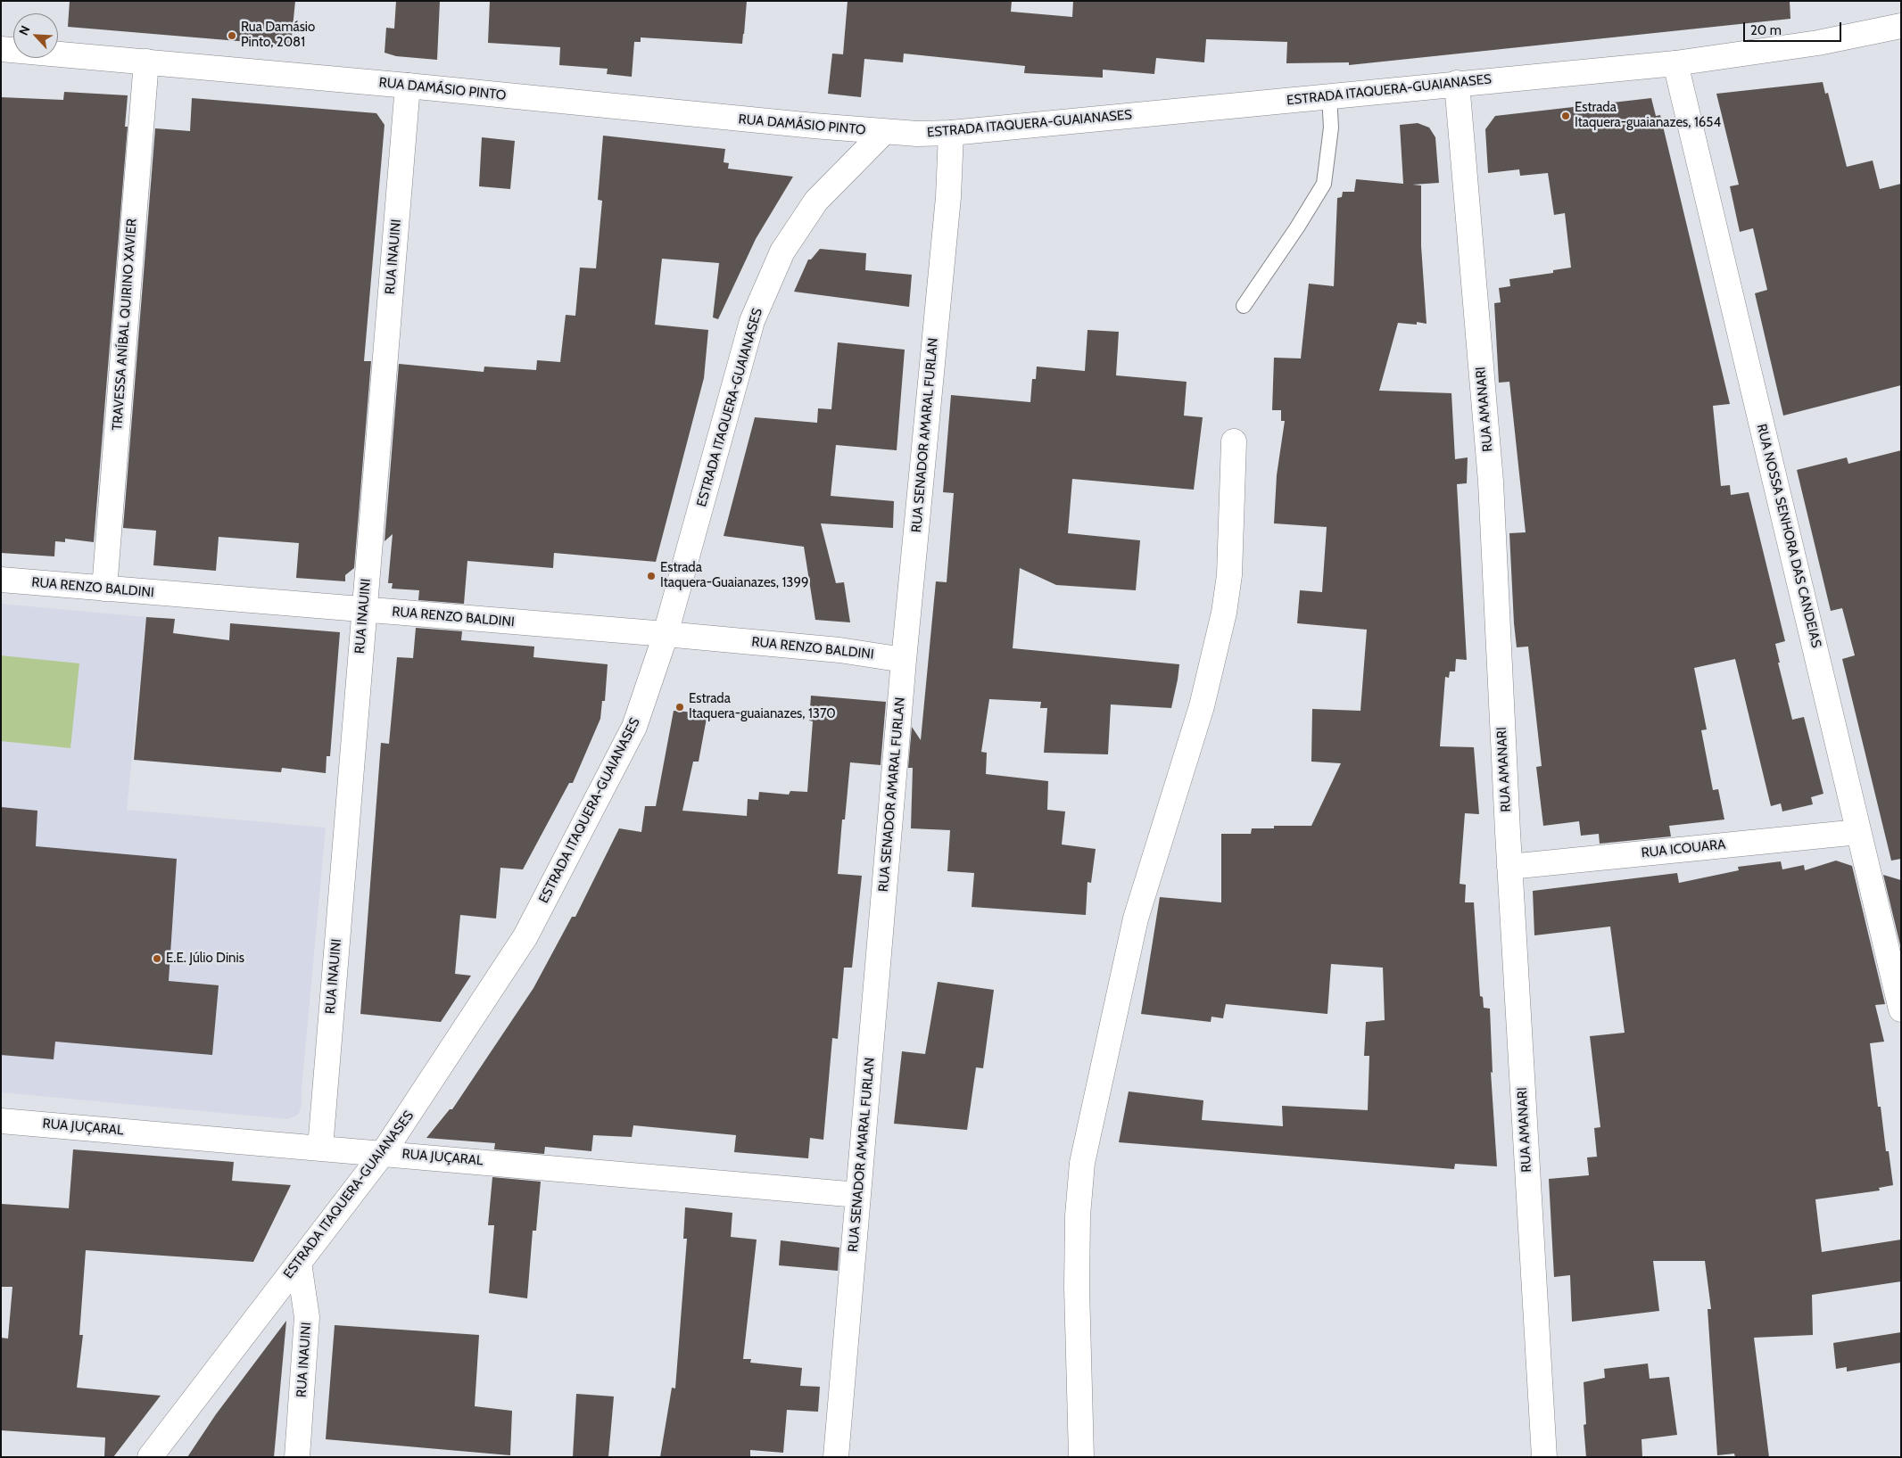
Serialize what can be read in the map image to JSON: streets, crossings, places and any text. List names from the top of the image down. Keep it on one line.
{"streets":{"street":["RUA DAMÁSIO PINTO","ESTRADA ITAQUERA-GUAIANASES","RUA INAUINI","TRAVESSA ANÍBAL QUIRINO XAVIER","RUA AMANARI","RUA SENADOR AMARAL FURLAN","RUA NOSSA SENHORA DAS CANDEIAS","RUA RENZO BALDINI","RUA ICOUARA","RUA JUÇARAL"]},"crossings":[["RUA DAMÁSIO PINTO","ESTRADA ITAQUERA-GUAIANASES"],["RUA DAMÁSIO PINTO","RUA INAUINI"],["RUA DAMÁSIO PINTO","TRAVESSA ANÍBAL QUIRINO XAVIER"],["ESTRADA ITAQUERA-GUAIANASES","RUA INAUINI"],["ESTRADA ITAQUERA-GUAIANASES","RUA AMANARI"],["ESTRADA ITAQUERA-GUAIANASES","RUA SENADOR AMARAL FURLAN"],["ESTRADA ITAQUERA-GUAIANASES","RUA NOSSA SENHORA DAS CANDEIAS"],["ESTRADA ITAQUERA-GUAIANASES","RUA RENZO BALDINI"],["ESTRADA ITAQUERA-GUAIANASES","RUA JUÇARAL"],["RUA INAUINI","RUA RENZO BALDINI"],["RUA INAUINI","RUA JUÇARAL"],["TRAVESSA ANÍBAL QUIRINO XAVIER","RUA RENZO BALDINI"],["RUA AMANARI","RUA ICOUARA"],["RUA SENADOR AMARAL FURLAN","RUA RENZO BALDINI"],["RUA SENADOR AMARAL FURLAN","RUA JUÇARAL"],["RUA NOSSA SENHORA DAS CANDEIAS","RUA ICOUARA"]],"places":["Rua Damásio Pinto, 2081","Estrada Itaquera-guaianazes, 1654","Estrada Itaquera-Guaianazes, 1399","Estrada Itaquera-guaianazes, 1370","E.E. Júlio Dinis"],"scale_bar":"20 m","north":"top left"}
